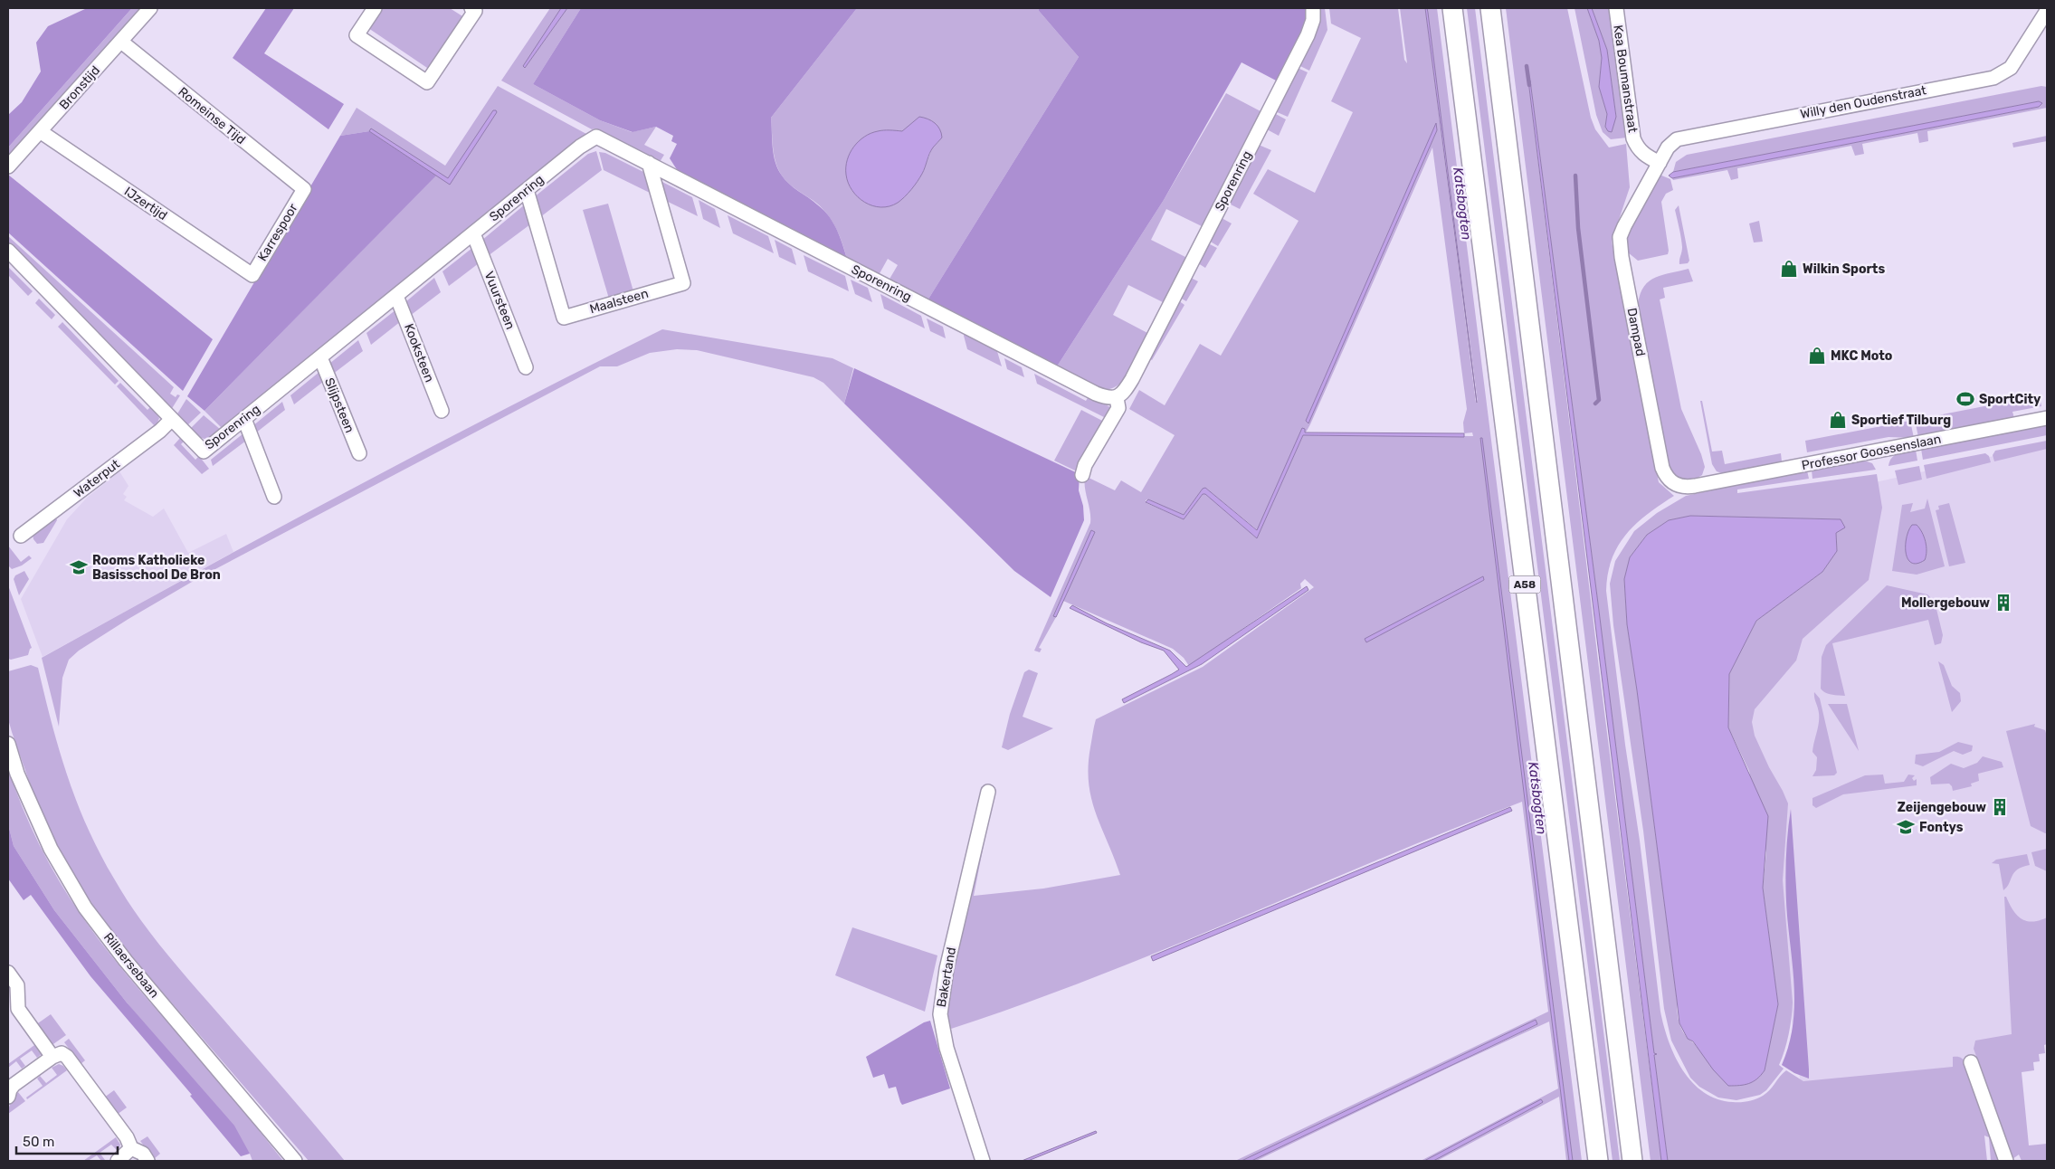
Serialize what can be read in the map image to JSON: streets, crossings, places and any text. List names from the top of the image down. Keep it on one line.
{"streets":{"highway":["A58"],"street":["Kea Boumanstraat","Bronstijd","Willy den Oudenstraat","Romeinse Tijd","Sporenring","IJzertijd","Karrespoor","Vuursteen","Maalsteen","Dampad","Kooksteen","Slijpsteen","Professor Goossenslaan","Waterput","Rillaersebaan","Bakertand"]},"crossings":[["Kea Boumanstraat","Willy den Oudenstraat"],["Kea Boumanstraat","Dampad"],["Bronstijd","Romeinse Tijd"],["Bronstijd","IJzertijd"],["Willy den Oudenstraat","Dampad"],["Romeinse Tijd","Karrespoor"],["Sporenring","Vuursteen"],["Sporenring","Maalsteen"],["Sporenring","Kooksteen"],["Sporenring","Slijpsteen"],["Sporenring","Waterput"],["IJzertijd","Karrespoor"],["Dampad","Professor Goossenslaan"]],"water":["Katsbogten"],"places":{"shop":["Wilkin Sports","MKC Moto","Sportief Tilburg"],"sports":["SportCity"],"school or university":["Rooms Katholieke Basisschool De Bron","Fontys"],"building":["Mollergebouw","Zeijengebouw"]},"scale_bar":"50 m"}
